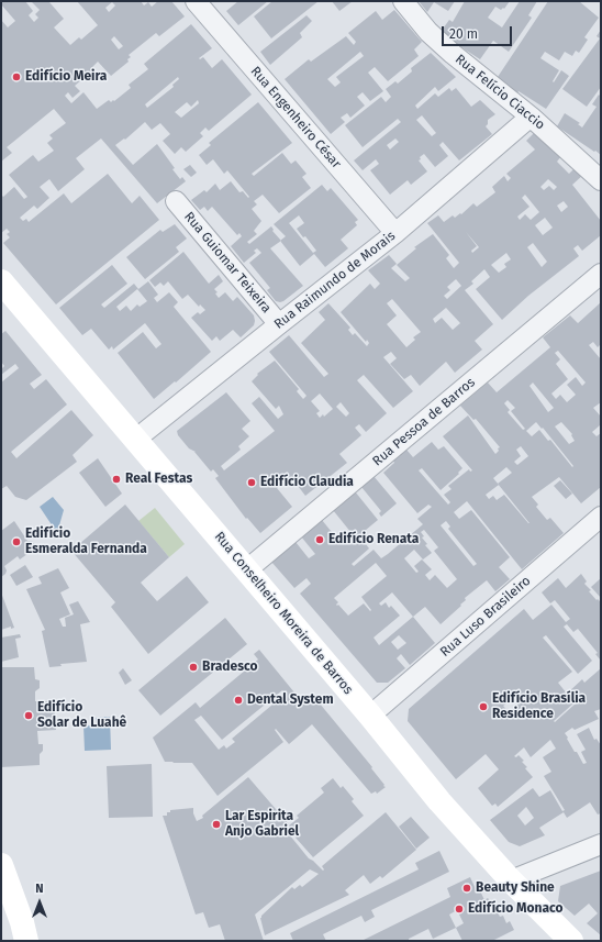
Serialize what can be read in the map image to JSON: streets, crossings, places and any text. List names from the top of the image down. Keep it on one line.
{"streets":{"main road":["Rua Conselheiro Moreira de Barros"],"street":["Rua Felício Ciaccio","Rua Engenheiro César","Rua Guiomar Teixeira","Rua Raimundo de Morais","Rua Pessoa de Barros","Rua Luso Brasileiro"]},"crossings":[["Rua Felício Ciaccio","Rua Raimundo de Morais"],["Rua Engenheiro César","Rua Raimundo de Morais"],["Rua Guiomar Teixeira","Rua Raimundo de Morais"],["Rua Raimundo de Morais","Rua Conselheiro Moreira de Barros"],["Rua Pessoa de Barros","Rua Conselheiro Moreira de Barros"],["Rua Conselheiro Moreira de Barros","Rua Luso Brasileiro"]],"places":["Edifício Meira","Real Festas","Edifício Claudia","Edifício Renata","Edifício Esmeralda Fernanda","Bradesco","Dental System","Edifício Brasília Residence","Edifício Solar de Luahê","Lar Espirita Anjo Gabriel","Beauty Shine","Edifício Monaco"],"scale_bar":"20 m","north":"top"}
